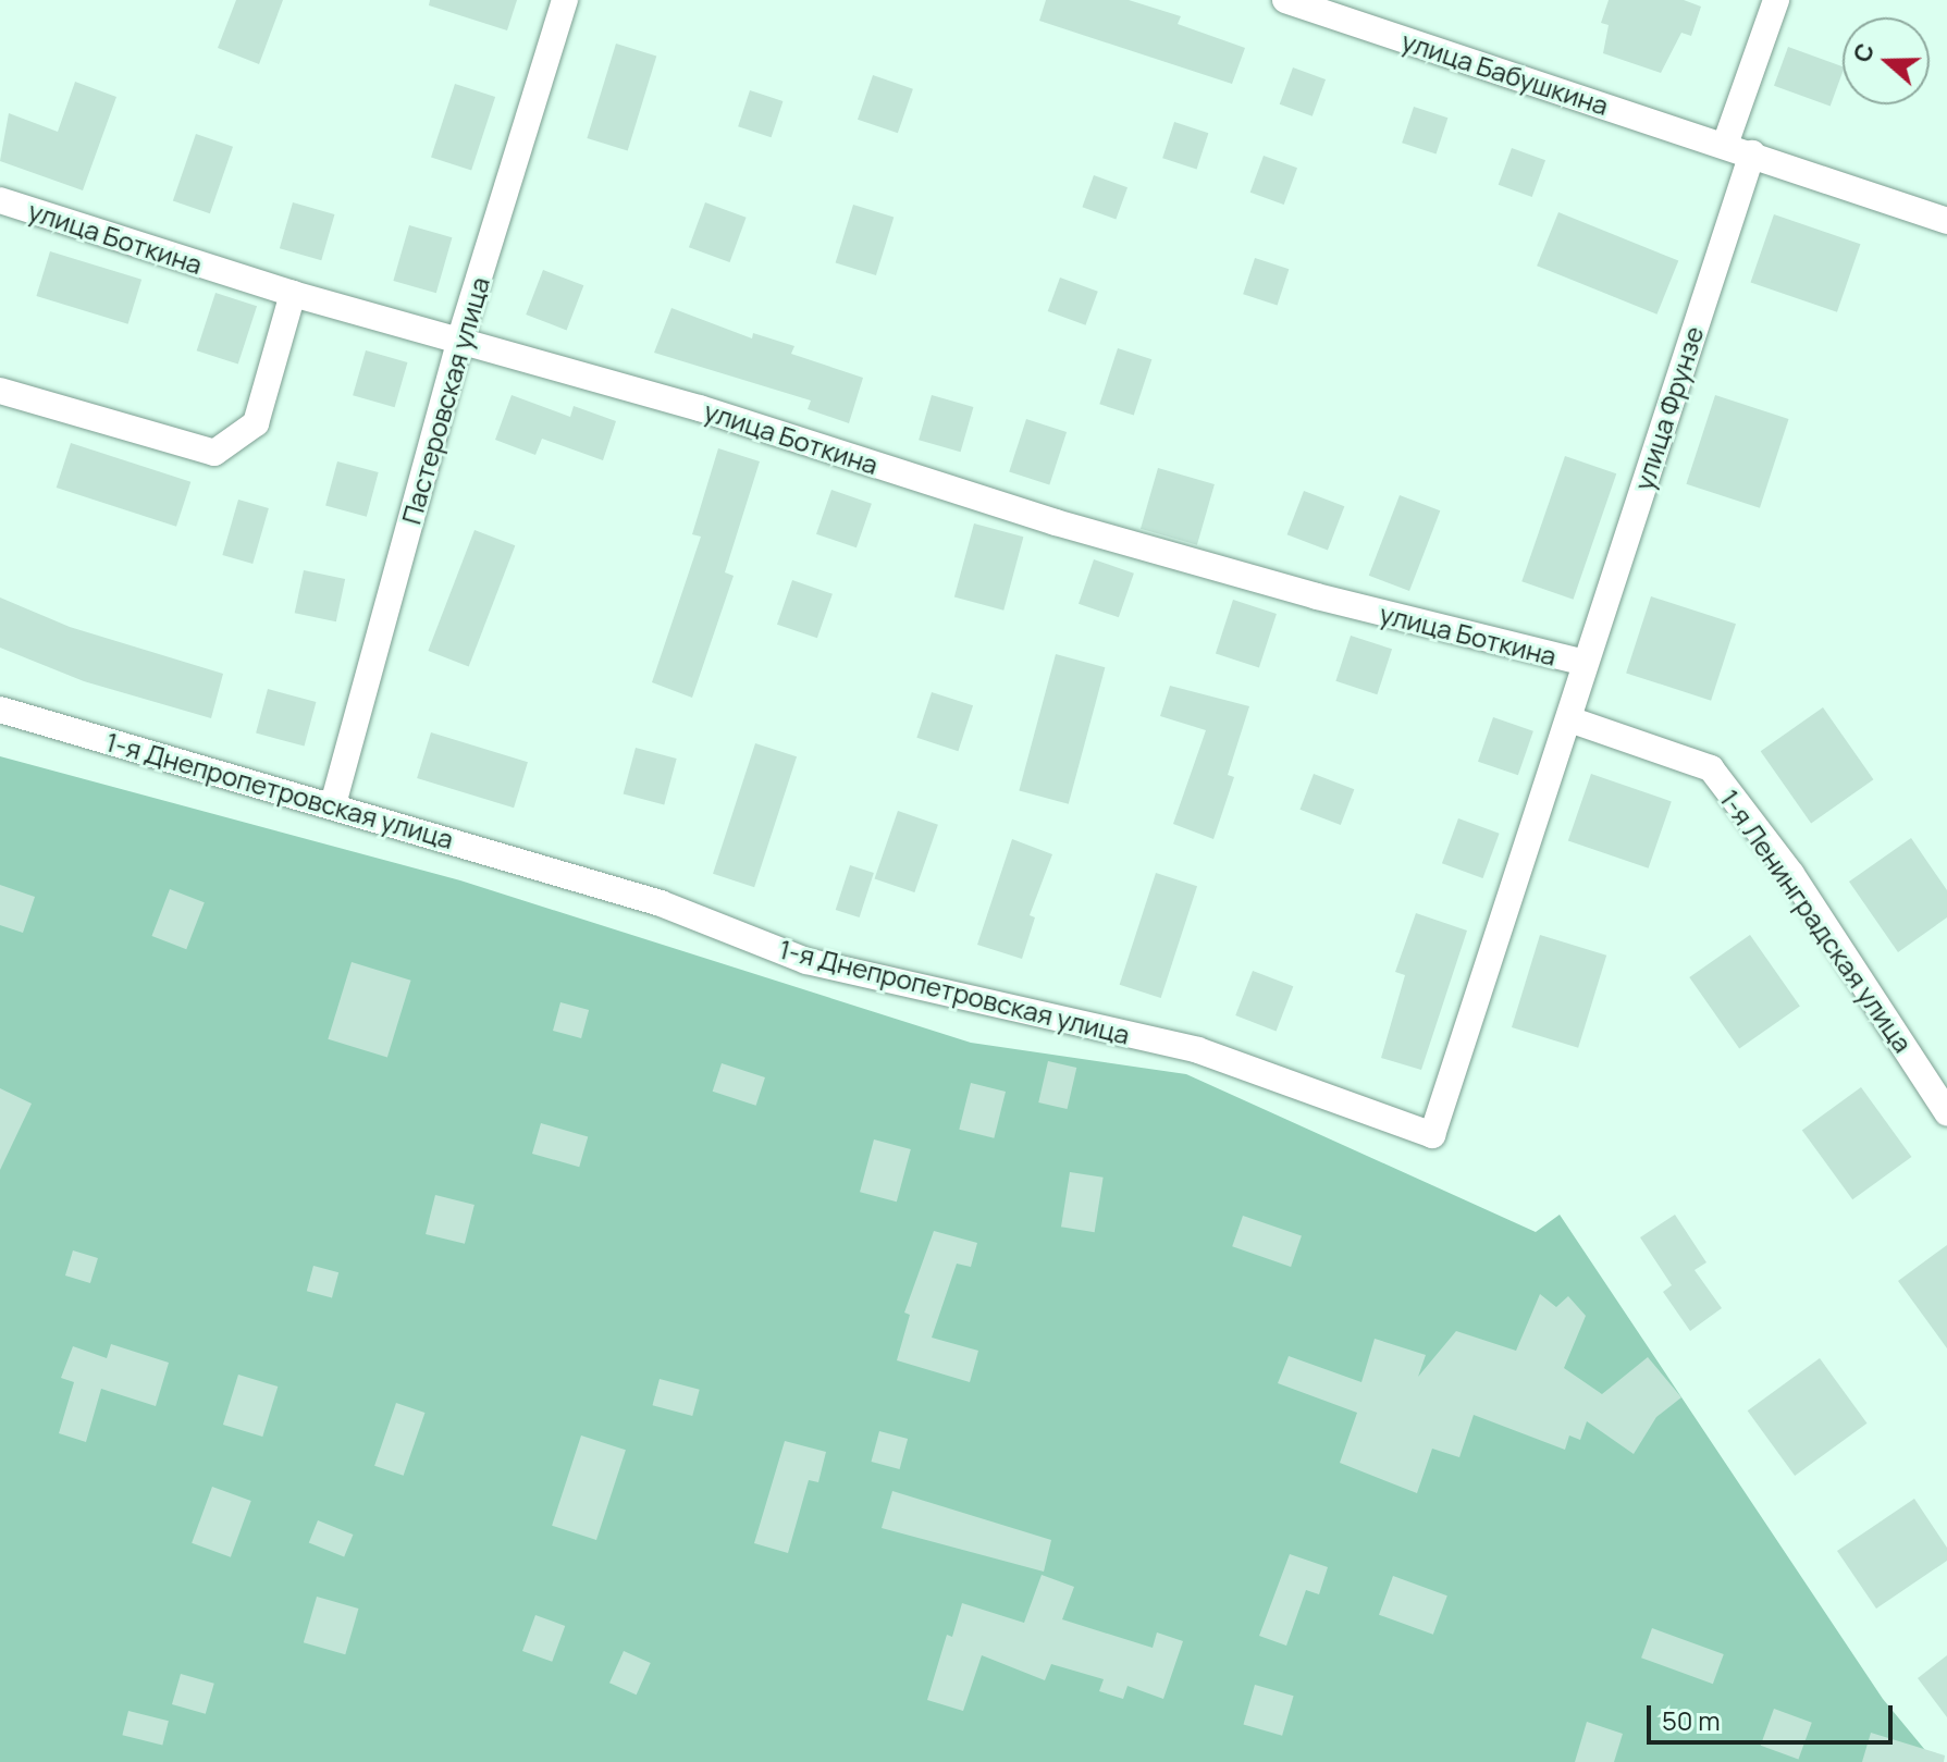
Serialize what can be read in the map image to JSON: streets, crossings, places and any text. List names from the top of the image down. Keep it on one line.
{"streets":{"street":["улица Бабушкина","улица Боткина","Пастеровская улица","улица Фрунзе","1-я Днепропетровская улица","1-я Ленинградская улица"]},"crossings":[["улица Бабушкина","улица Фрунзе"],["улица Боткина","Пастеровская улица"],["улица Боткина","улица Фрунзе"],["улица Боткина","1-я Днепропетровская улица"],["Пастеровская улица","1-я Днепропетровская улица"],["улица Фрунзе","1-я Днепропетровская улица"],["1-я Днепропетровская улица","1-я Ленинградская улица"]],"scale_bar":"50 m","north":"left"}
